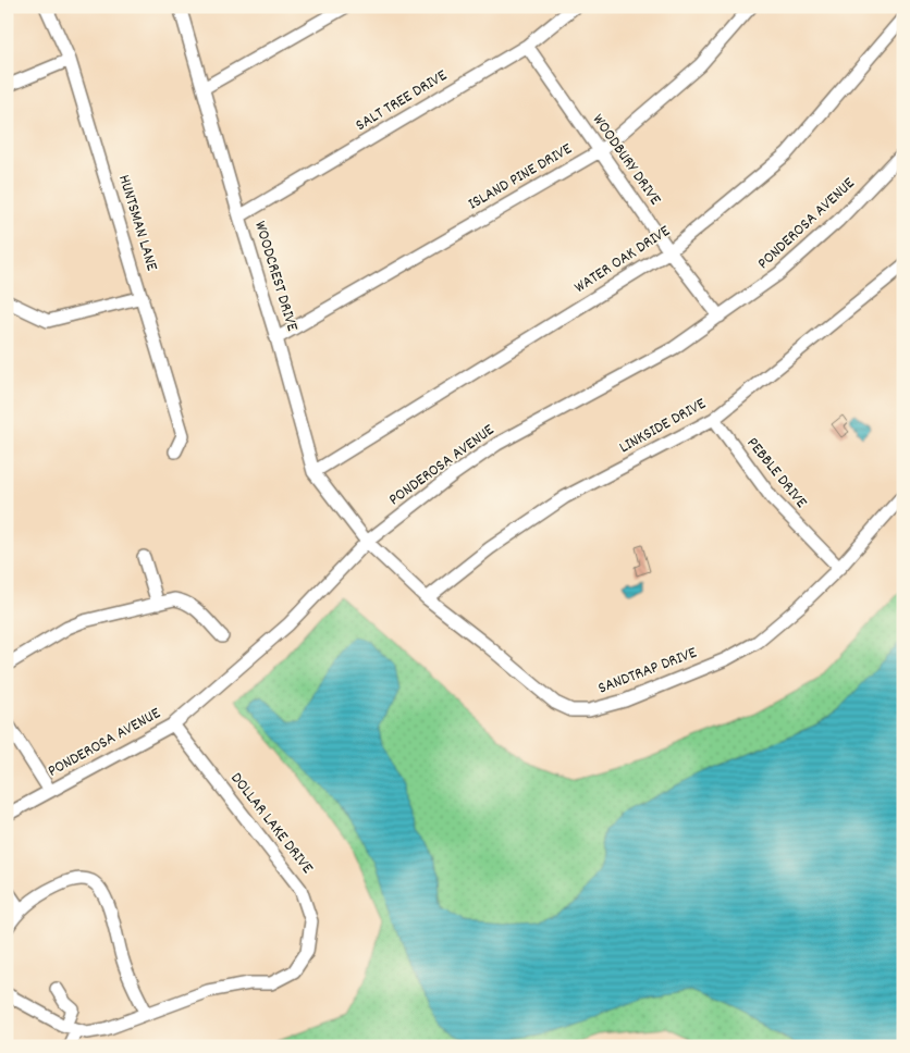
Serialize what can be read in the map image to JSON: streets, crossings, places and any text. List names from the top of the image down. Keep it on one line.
{"streets":{"street":["SALT TREE DRIVE","WOODBURY DRIVE","ISLAND PINE DRIVE","HUNTSMAN LANE","PONDEROSA AVENUE","WATER OAK DRIVE","WOODCREST DRIVE","LINKSIDE DRIVE","PEBBLE DRIVE","SANDTRAP DRIVE","DOLLAR LAKE DRIVE"]},"crossings":[["SALT TREE DRIVE","WOODBURY DRIVE"],["SALT TREE DRIVE","WOODCREST DRIVE"],["WOODBURY DRIVE","ISLAND PINE DRIVE"],["WOODBURY DRIVE","PONDEROSA AVENUE"],["WOODBURY DRIVE","WATER OAK DRIVE"],["ISLAND PINE DRIVE","WOODCREST DRIVE"],["PONDEROSA AVENUE","WOODCREST DRIVE"],["PONDEROSA AVENUE","SANDTRAP DRIVE"],["PONDEROSA AVENUE","DOLLAR LAKE DRIVE"],["WATER OAK DRIVE","WOODCREST DRIVE"],["WOODCREST DRIVE","SANDTRAP DRIVE"],["LINKSIDE DRIVE","PEBBLE DRIVE"],["LINKSIDE DRIVE","SANDTRAP DRIVE"],["PEBBLE DRIVE","SANDTRAP DRIVE"]]}
